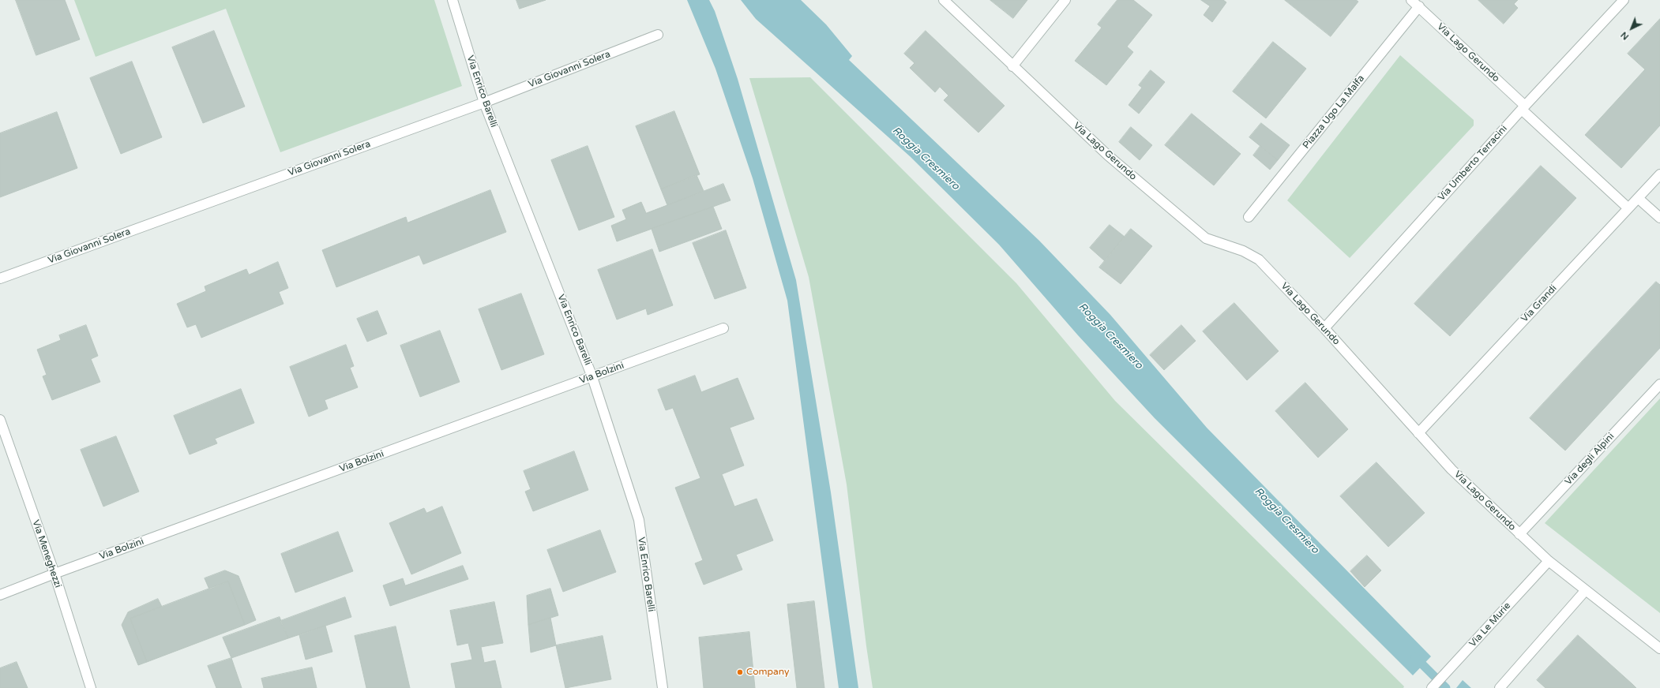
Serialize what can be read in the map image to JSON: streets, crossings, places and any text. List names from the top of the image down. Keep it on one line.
{"streets":{"street":["Via Lago Gerundo","Via Giovanni Solera","Via Enrico Barelli","Piazza Ugo La Malfa","Via Umberto Terracini","Via Grandi","Via Bolzini","Via degli Alpini","Via Meneghezzi","Via Le Murie"]},"crossings":[["Via Lago Gerundo","Piazza Ugo La Malfa"],["Via Lago Gerundo","Via Umberto Terracini"],["Via Lago Gerundo","Via Grandi"],["Via Lago Gerundo","Via degli Alpini"],["Via Lago Gerundo","Via Le Murie"],["Via Giovanni Solera","Via Enrico Barelli"],["Via Enrico Barelli","Via Bolzini"],["Via Bolzini","Via Meneghezzi"]],"water":["Roggia Cresmiero"],"places":["Company"],"north":"bottom left"}
